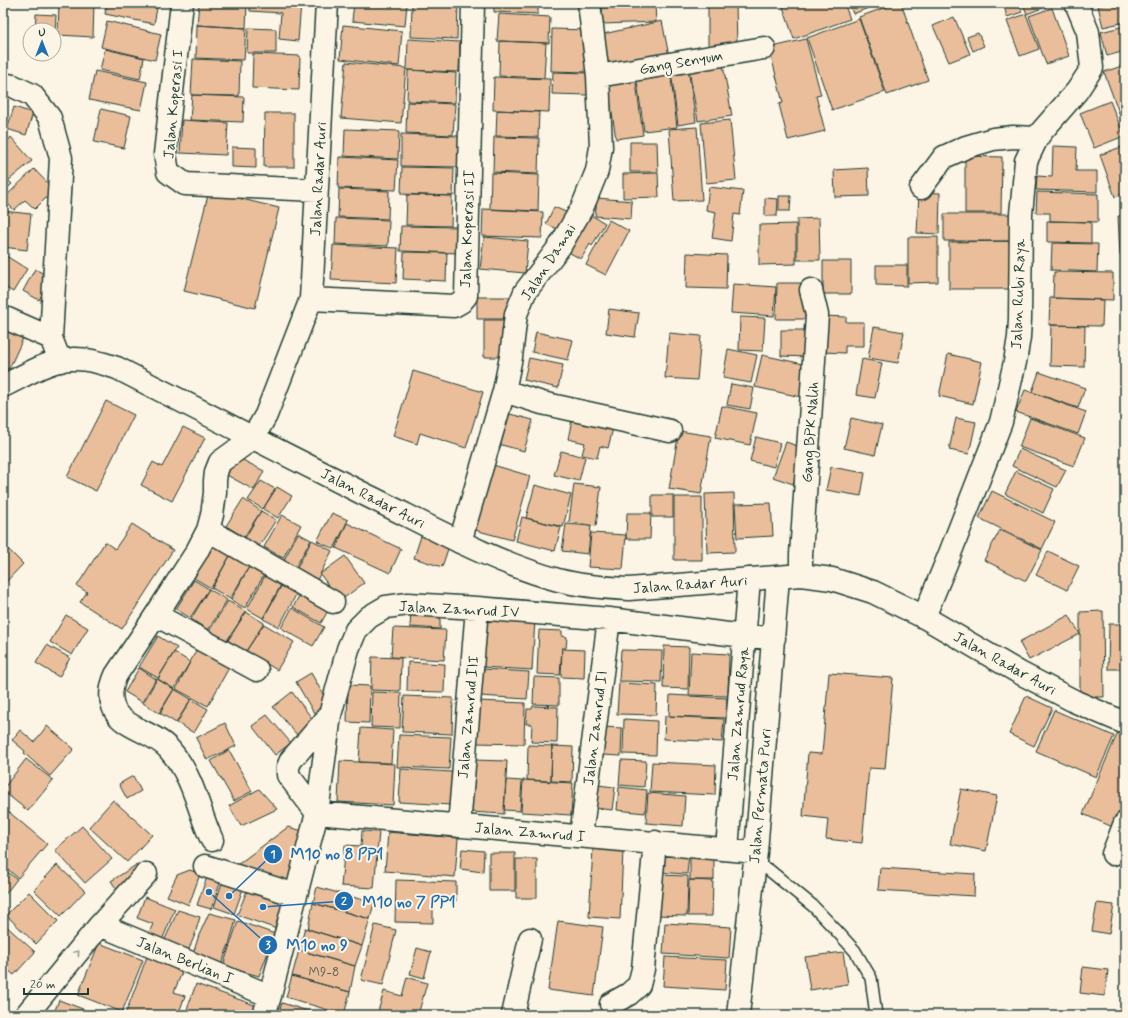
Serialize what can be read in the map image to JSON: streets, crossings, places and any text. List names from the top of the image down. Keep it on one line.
{"streets":{"street":["Gang Senyum","Jalan Koperasi I","Jalan Radar Auri","Jalan Koperasi II","Jalan Damai","Jalan Rubi Raya","Gang BPK Nalih","Jalan Zamrud IV","Jalan Zamrud Raya","Jalan Zamrud III","Jalan Zamrud II","Jalan Permata Puri","Jalan Zamrud I","Jalan Berlian I"]},"crossings":[["Gang Senyum","Jalan Damai"],["Jalan Koperasi I","Jalan Radar Auri"],["Jalan Radar Auri","Jalan Koperasi II"],["Jalan Radar Auri","Jalan Damai"],["Jalan Radar Auri","Jalan Rubi Raya"],["Jalan Radar Auri","Gang BPK Nalih"],["Jalan Radar Auri","Jalan Zamrud Raya"],["Jalan Radar Auri","Jalan Permata Puri"],["Jalan Zamrud IV","Jalan Zamrud Raya"],["Jalan Zamrud IV","Jalan Zamrud III"],["Jalan Zamrud IV","Jalan Zamrud II"],["Jalan Zamrud IV","Jalan Permata Puri"],["Jalan Zamrud IV","Jalan Zamrud I"],["Jalan Zamrud IV","Jalan Berlian I"],["Jalan Zamrud Raya","Jalan Permata Puri"],["Jalan Zamrud Raya","Jalan Zamrud I"],["Jalan Zamrud III","Jalan Zamrud I"],["Jalan Zamrud II","Jalan Zamrud I"],["Jalan Permata Puri","Jalan Zamrud I"]],"places":["M10 no 9","M10 no 8 PP1","M10 no 7 PP1"],"house_numbers":["M9-8"],"scale_bar":"20 m","north":"top"}
